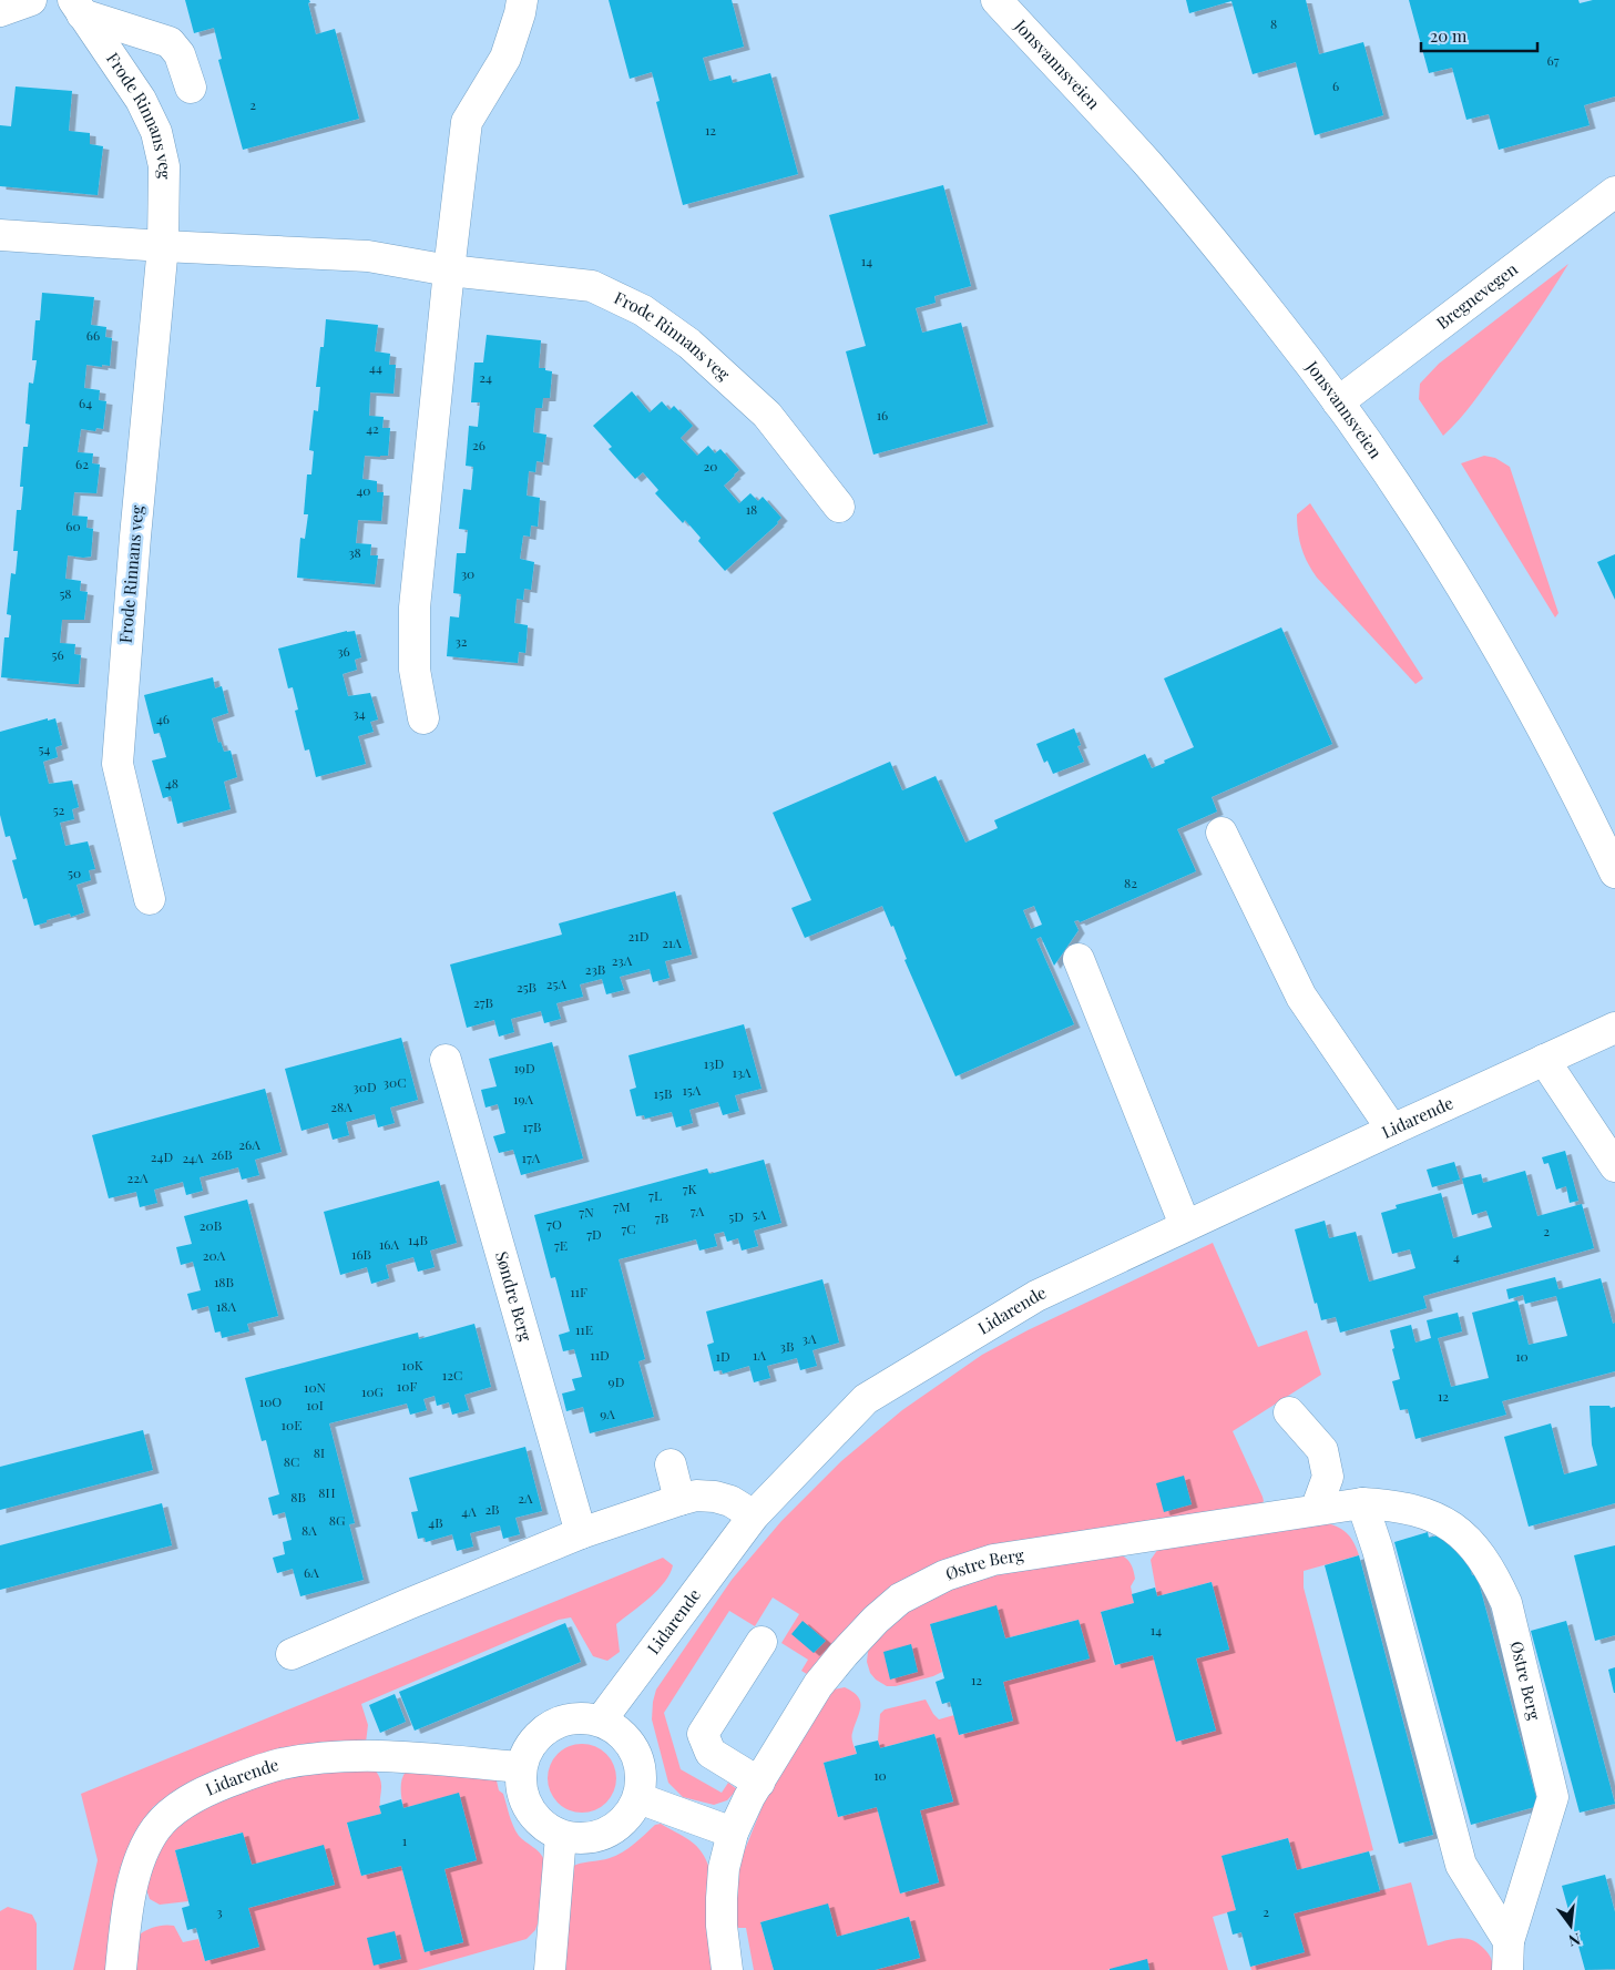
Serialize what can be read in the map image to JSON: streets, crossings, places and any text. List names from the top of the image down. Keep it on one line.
{"streets":{"street":["Jonsvannsveien","Frode Rinnans veg","Bregnevegen","Lidarende","Søndre Berg","Østre Berg"]},"crossings":[["Jonsvannsveien","Bregnevegen"]],"house_numbers":["8","67","6","2","12","14","66","44","24","64","16","42","26","62","20","40","18","60","38","30","58","32","36","56","34","46","54","48","52","50","82","21D","21A","23A","23B","25A","25B","27B","13D","19D","13A","30C","30D","15A","15B","19A","28A","17B","26A","26B","24D","24A","17A","22A","7K","7L","7M","7A","7N","5A","5D","7B","7O","20B","7C","2","7D","14B","16A","7E","16B","20A","4","18B","11F","18A","11E","3A","3B","11D","1A","1D","10","10K","12C","9D","10F","10N","10G","12","10O","10I","9A","10E","8I","8C","8H","8B","2A","2B","4A","8G","4B","8A","6A","14","12","10","1","3","2"],"scale_bar":"20 m","north":"bottom"}
